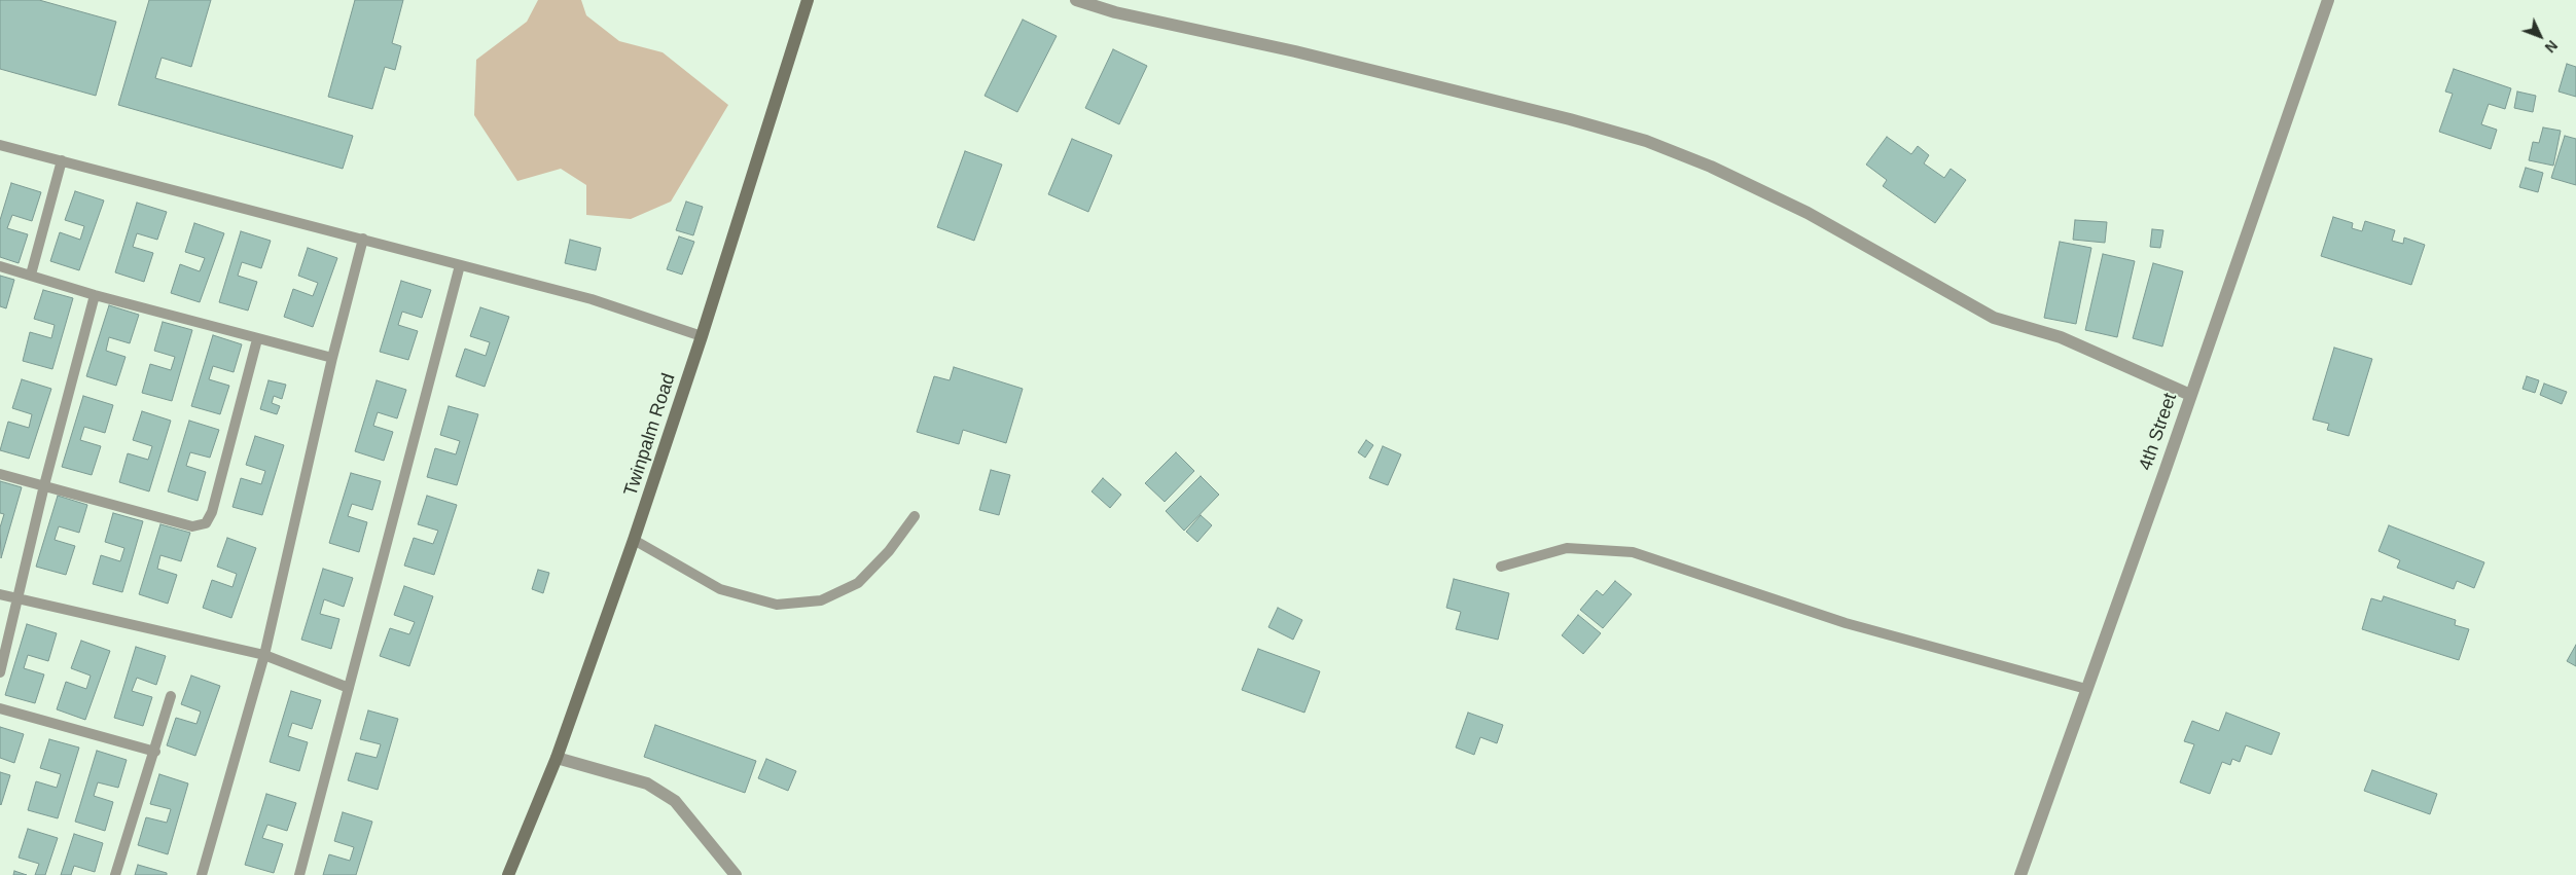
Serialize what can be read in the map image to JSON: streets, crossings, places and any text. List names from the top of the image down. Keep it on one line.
{"streets":{"main road":["Twinpalm Road"],"street":["4th Street"]},"north":"bottom right"}
